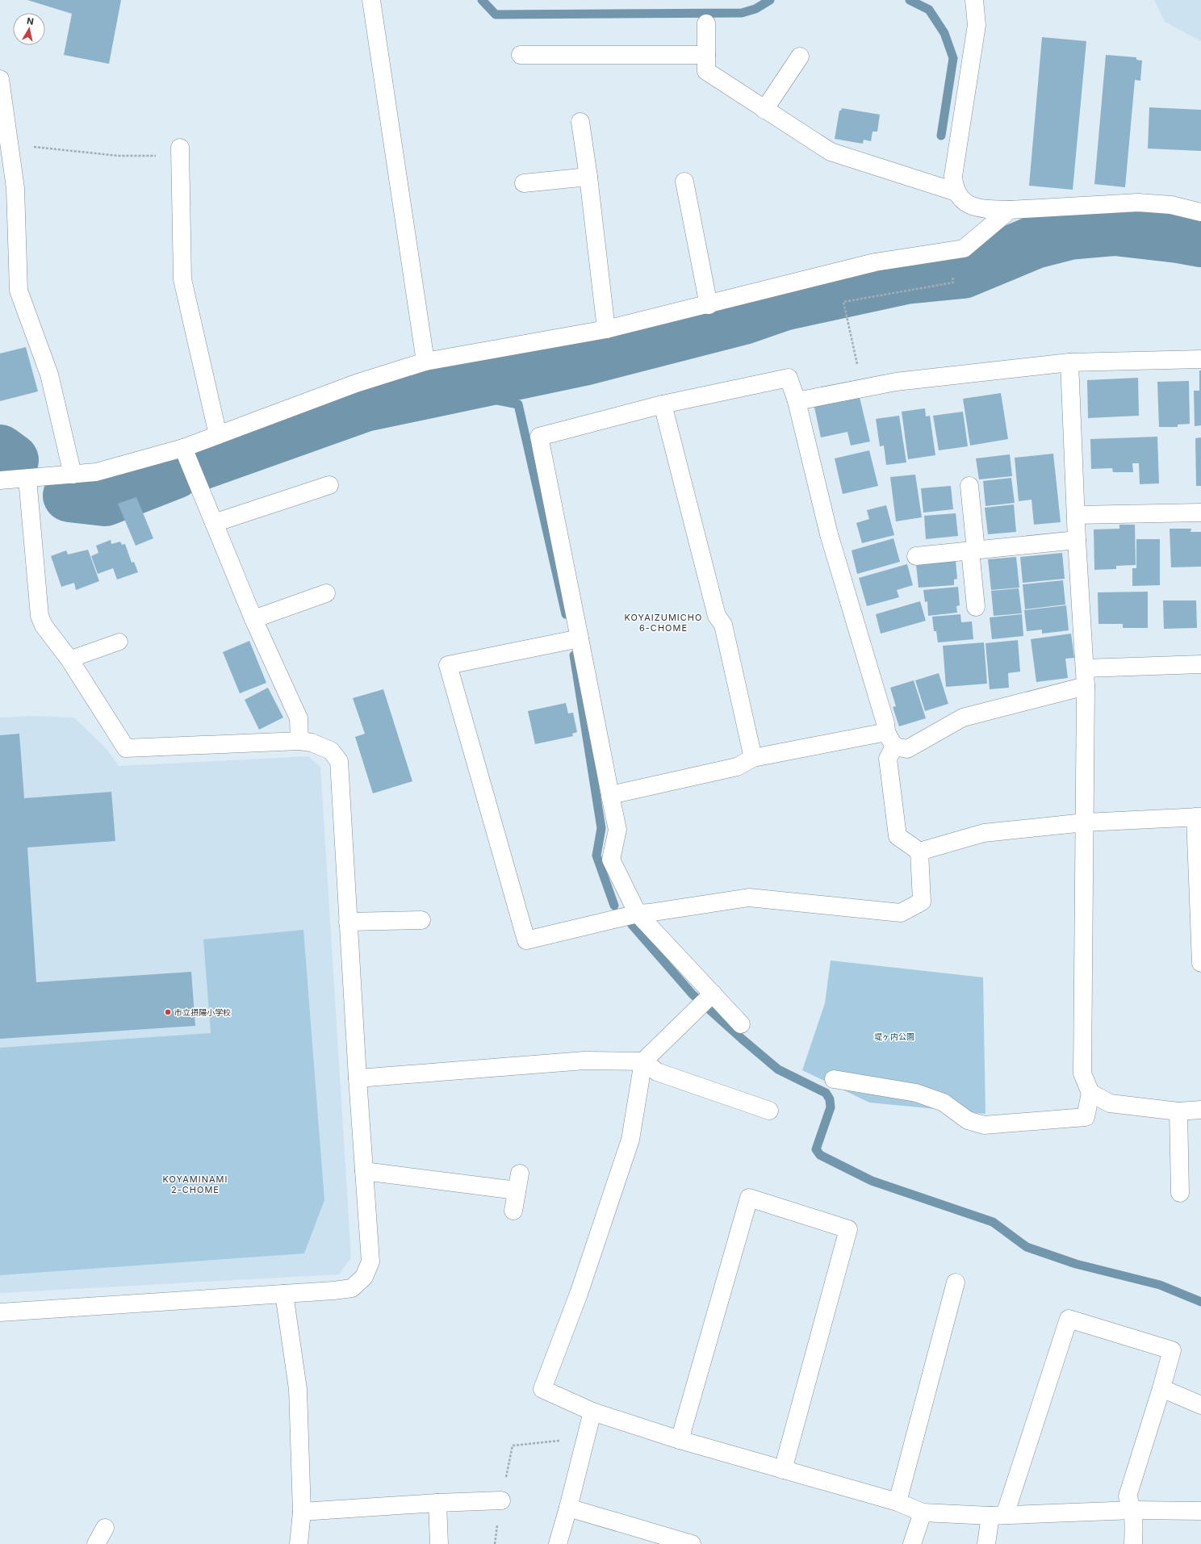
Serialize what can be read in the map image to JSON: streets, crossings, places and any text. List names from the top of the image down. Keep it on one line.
{"districts":["KOYAIZUMICHO 6-CHOME","KOYAMINAMI 2-CHOME"],"parks":["堤ヶ内公園"],"places":["市立摂陽小学校"],"north":"top"}
